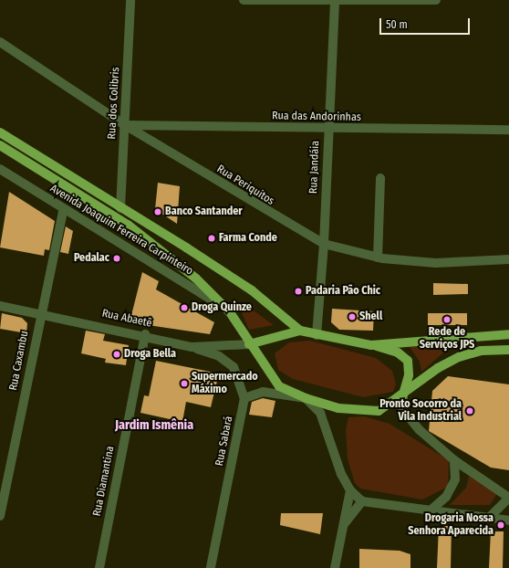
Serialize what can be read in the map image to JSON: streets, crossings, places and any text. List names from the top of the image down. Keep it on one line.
{"streets":{"street":["Rua dos Colibris","Rua das Andorinhas","Rua Jandáia","Rua Periquitos","Avenida Joaquim Ferreira Carpinteiro","Rua Abaetê","Rua Caxambu","Rua Sabará","Rua Diamantina"]},"crossings":[["Rua dos Colibris","Rua das Andorinhas"],["Rua dos Colibris","Rua Periquitos"],["Rua das Andorinhas","Rua Jandáia"],["Rua das Andorinhas","Rua Periquitos"],["Rua Jandáia","Rua Periquitos"],["Avenida Joaquim Ferreira Carpinteiro","Rua Caxambu"],["Rua Abaetê","Rua Caxambu"],["Rua Abaetê","Rua Diamantina"]],"districts":["Jardim Ismênia"],"places":["Banco Santander","Farma Conde","Pedalac","Padaria Pão Chic","Droga Quinze","Shell","Rede de Serviços JPS","Droga Bella","Supermercado Máximo","Pronto Socorro da Vila Industrial","Drogaria Nossa Senhora Aparecida"],"scale_bar":"50 m"}
